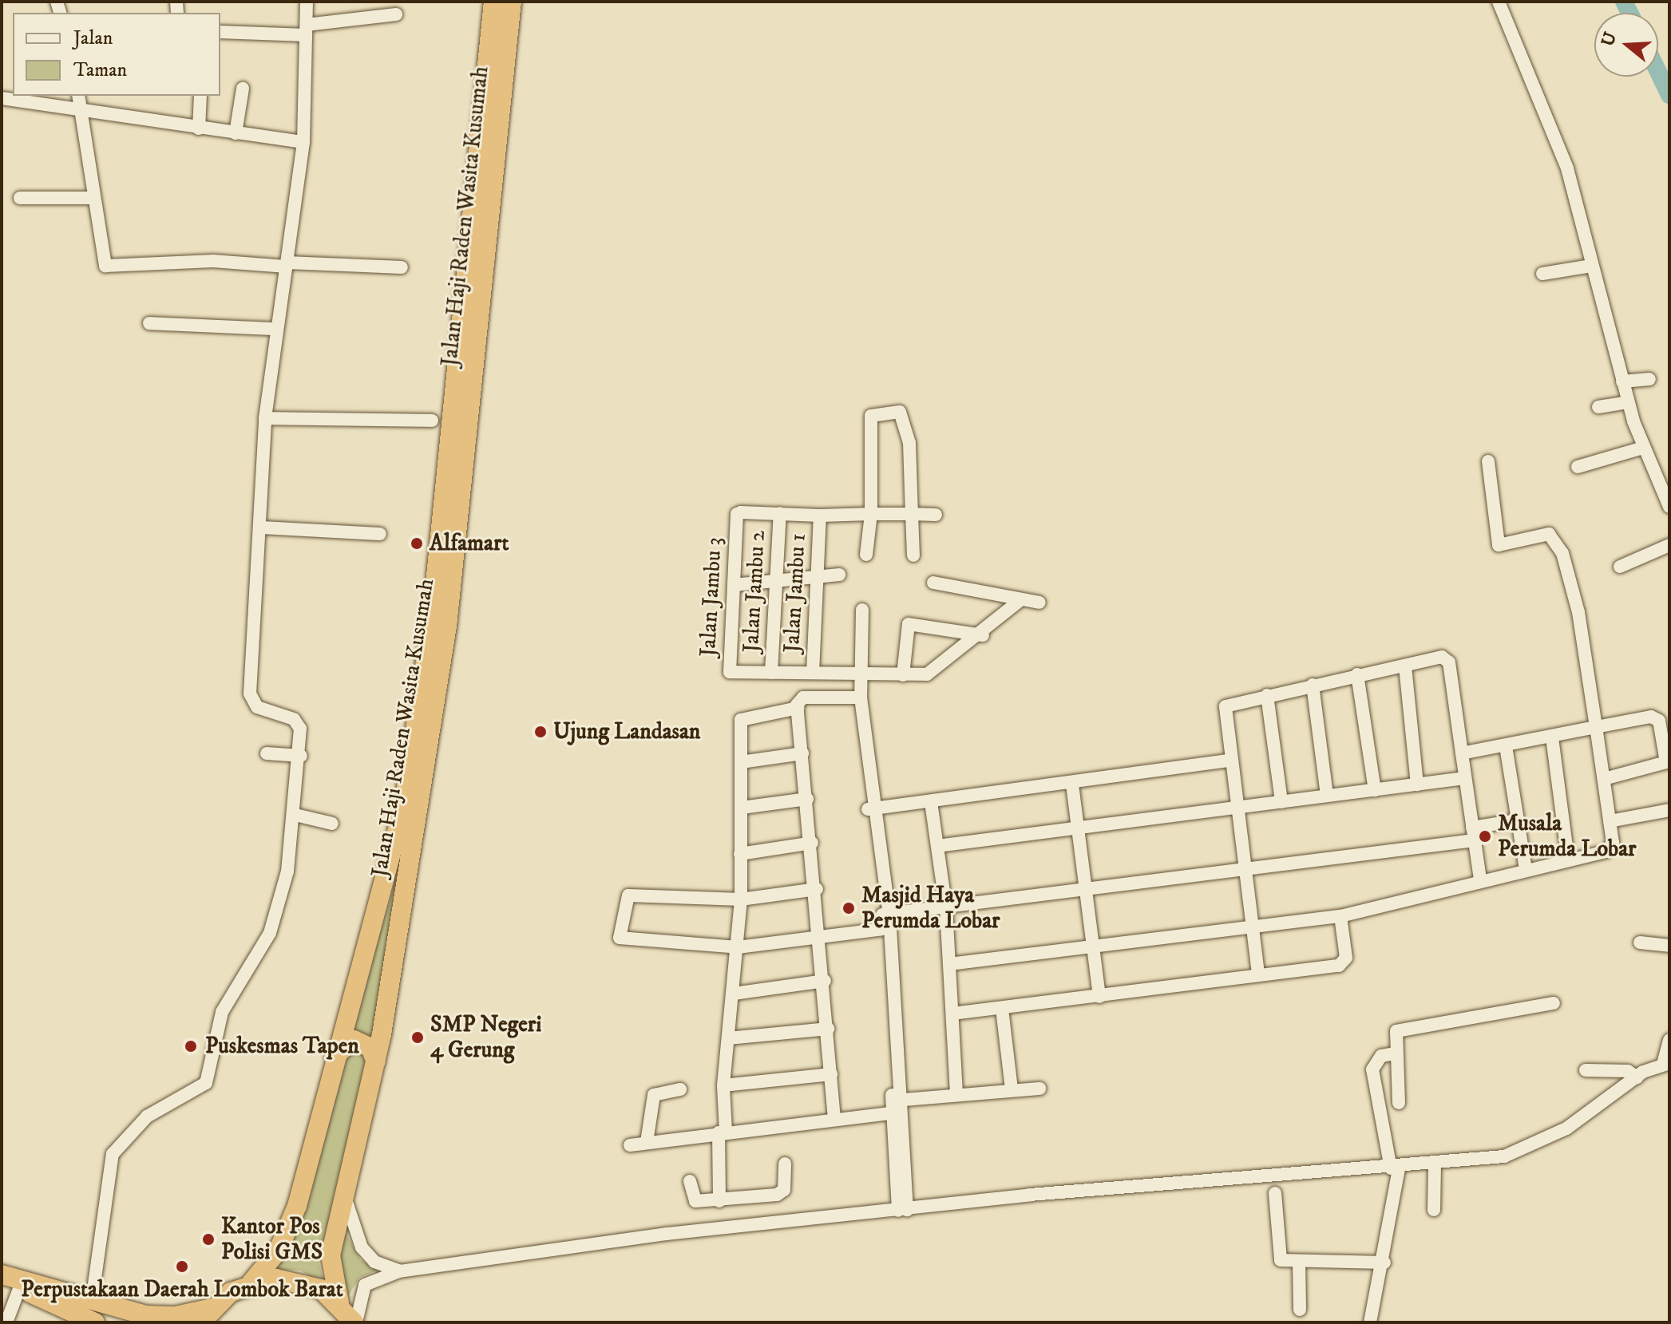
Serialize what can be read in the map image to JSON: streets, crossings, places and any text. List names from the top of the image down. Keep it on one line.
{"streets":{"highway":["Jalan Haji Raden Wasita Kusumah"],"street":["Jalan Jambu 2","Jalan Jambu 1","Jalan Jambu 3"]},"crossings":[["Jalan Jambu 2","Jalan Jambu 3"]],"places":["Alfamart","Ujung Landasan","Musala Perumda Lobar","Masjid Haya Perumda Lobar","SMP Negeri 4 Gerung","Puskesmas Tapen","Kantor Pos Polisi GMS","Perpustakaan Daerah Lombok Barat"],"legend":["Jalan","Taman"],"north":"left"}
